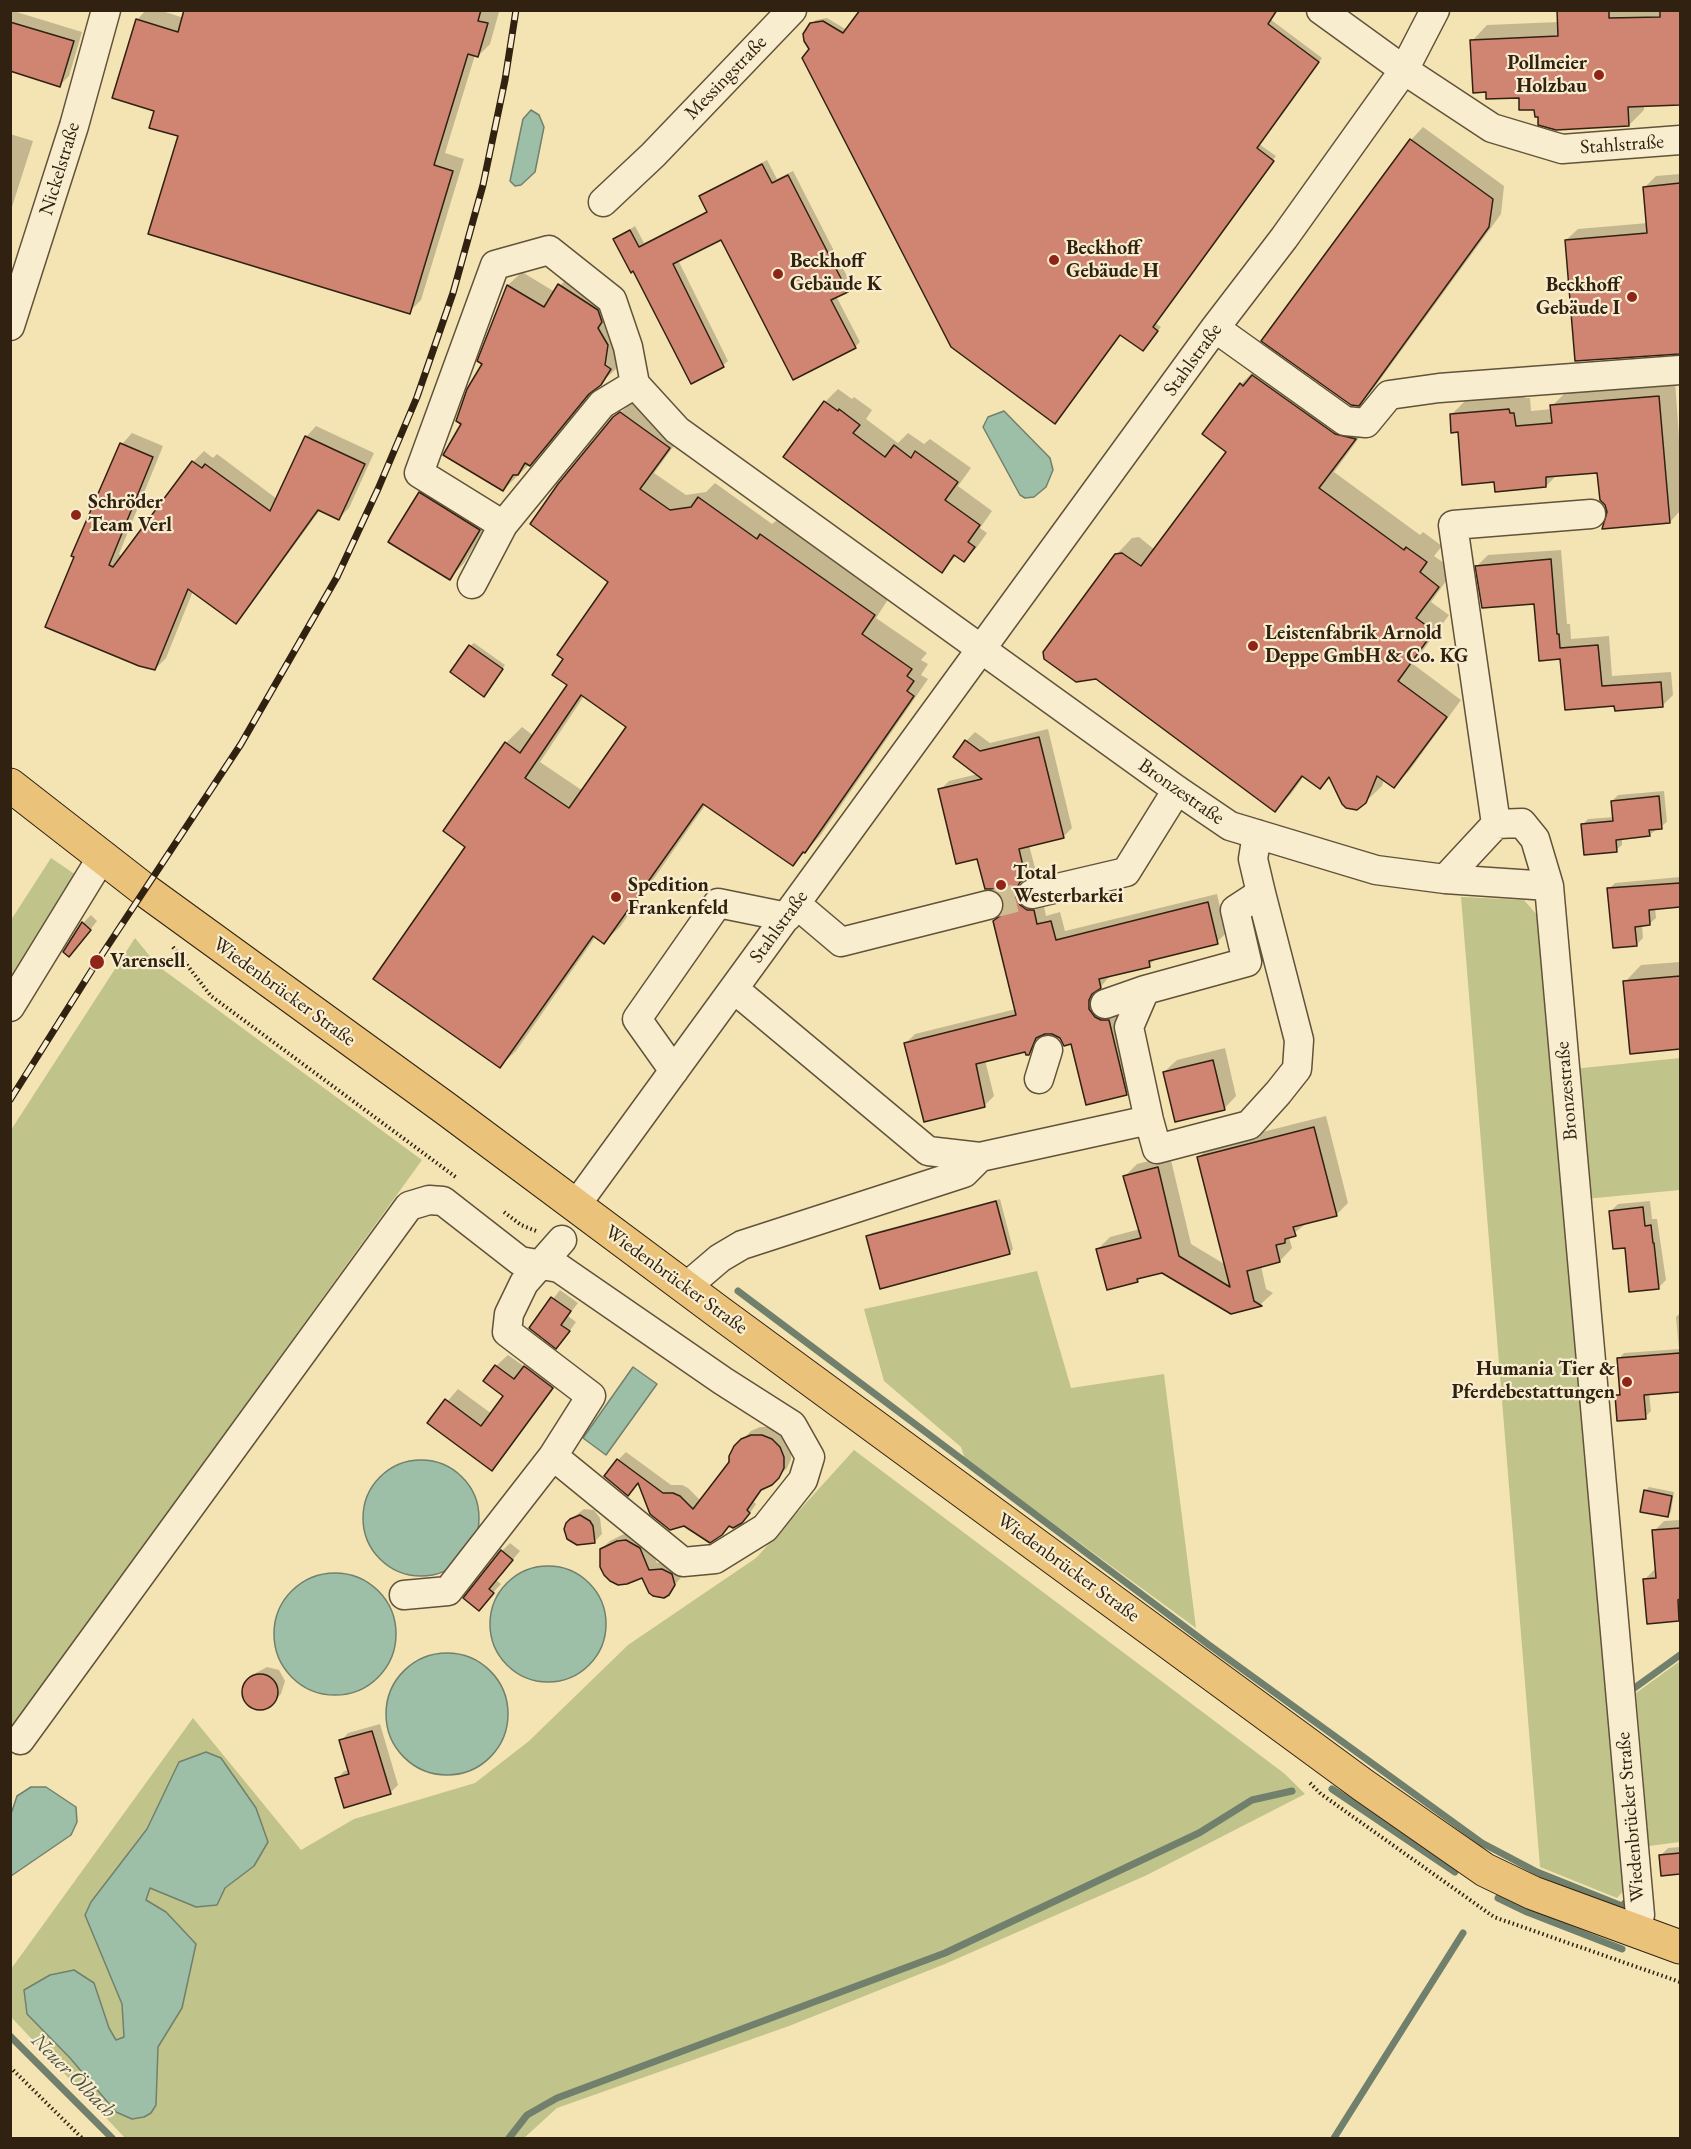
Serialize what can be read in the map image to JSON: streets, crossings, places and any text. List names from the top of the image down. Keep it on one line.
{"streets":{"main road":["Wiedenbrücker Straße"],"street":["Messingstraße","Stahlstraße","Nickelstraße","Bronzestraße"]},"crossings":[["Stahlstraße","Bronzestraße"],["Stahlstraße","Wiedenbrücker Straße"],["Bronzestraße","Wiedenbrücker Straße"]],"water":["Neuer Ölbach"],"places":["Pollmeier Holzbau","Beckhoff Gebäude H","Beckhoff Gebäude K","Beckhoff Gebäude I","Schröder Team Verl","Leistenfabrik Arnold Deppe GmbH & Co. KG","Total Westerbarkei","Spedition Frankenfeld","Varensell","Humania Tier & Pferdebestattungen"]}
